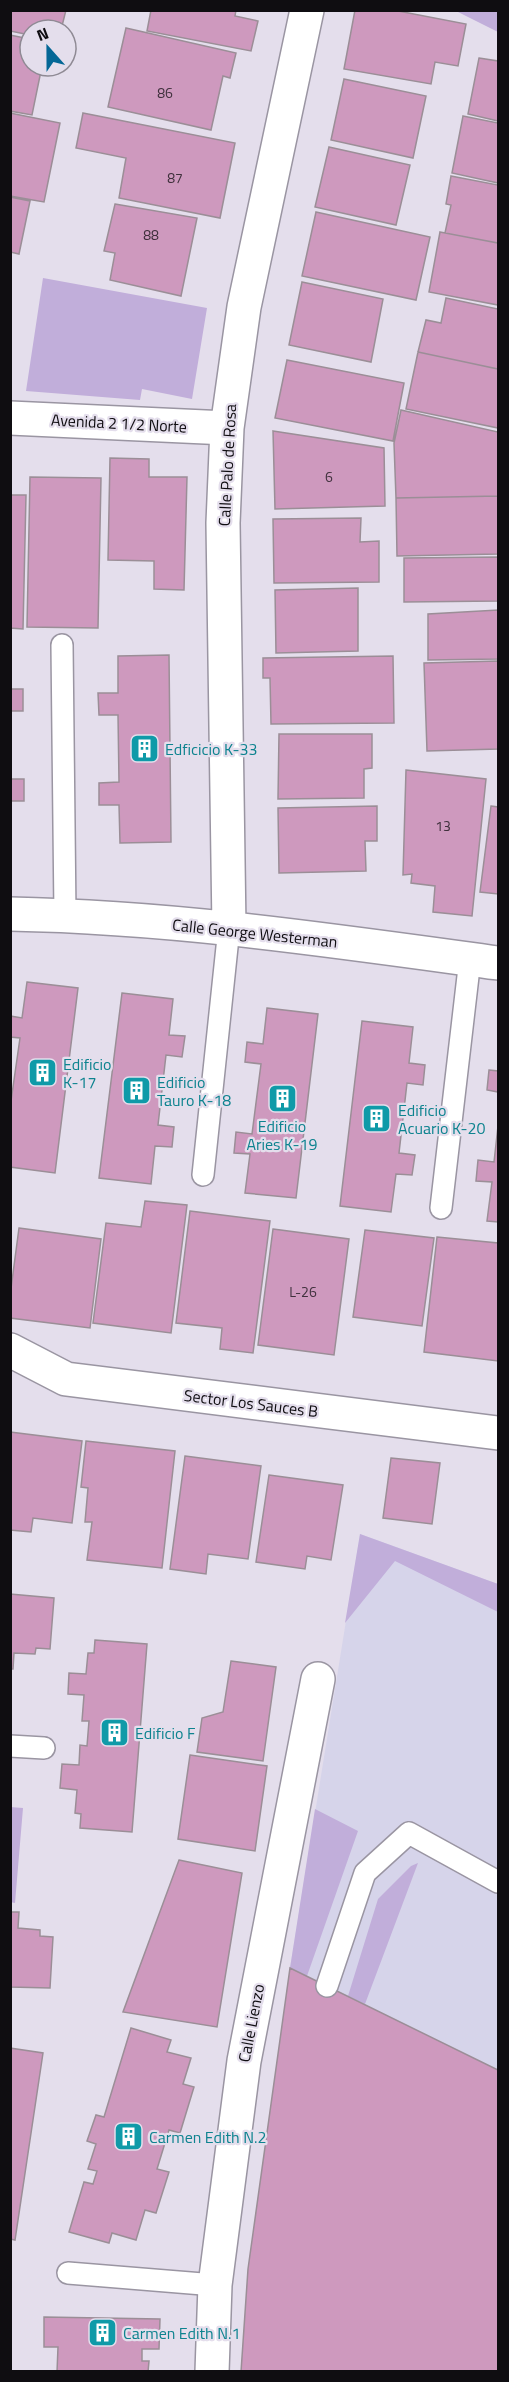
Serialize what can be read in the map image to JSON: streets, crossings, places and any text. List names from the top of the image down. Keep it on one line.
{"streets":{"street":["Avenida 2 1/2 Norte","Calle Palo de Rosa","Calle George Westerman","Sector Los Sauces B","Calle Lienzo"]},"crossings":[["Avenida 2 1/2 Norte","Calle Palo de Rosa"],["Calle Palo de Rosa","Calle George Westerman"]],"places":{"building":["Edficicio K-33","Edificio K-17","Edificio Tauro K-18","Edificio Aries K-19","Edificio Acuario K-20","Edificio F","Carmen Edith N.2","Carmen Edith N.1"]},"house_numbers":["86","87","88","6","13","L-26"],"north":"top"}
